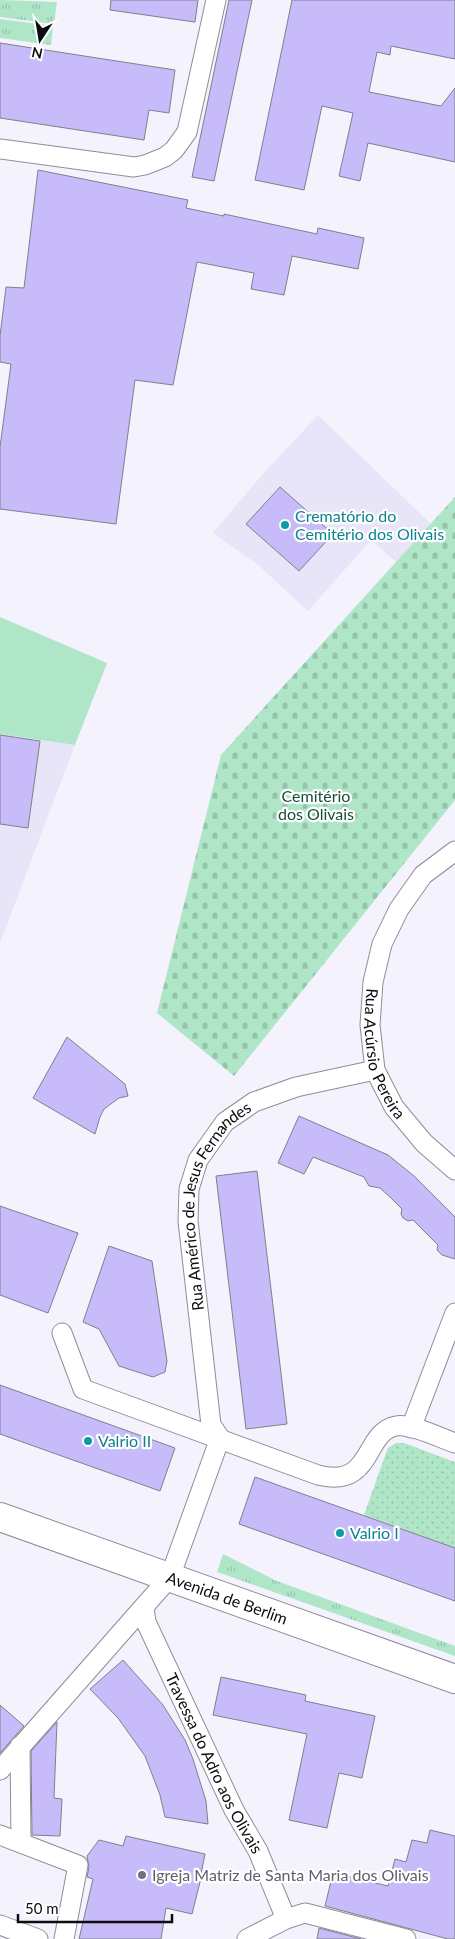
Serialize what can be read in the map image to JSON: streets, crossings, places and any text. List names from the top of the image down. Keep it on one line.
{"streets":{"main road":["Avenida de Berlim"],"street":["Rua Acúrsio Pereira","Rua Américo de Jesus Fernandes","Travessa do Adro aos Olivais"]},"crossings":[["Rua Acúrsio Pereira","Rua Américo de Jesus Fernandes"]],"parks":["Cemitério dos Olivais"],"places":["Crematório do Cemitério dos Olivais","Valrio II","Valrio I","Igreja Matriz de Santa Maria dos Olivais"],"scale_bar":"50 m","north":"bottom"}
